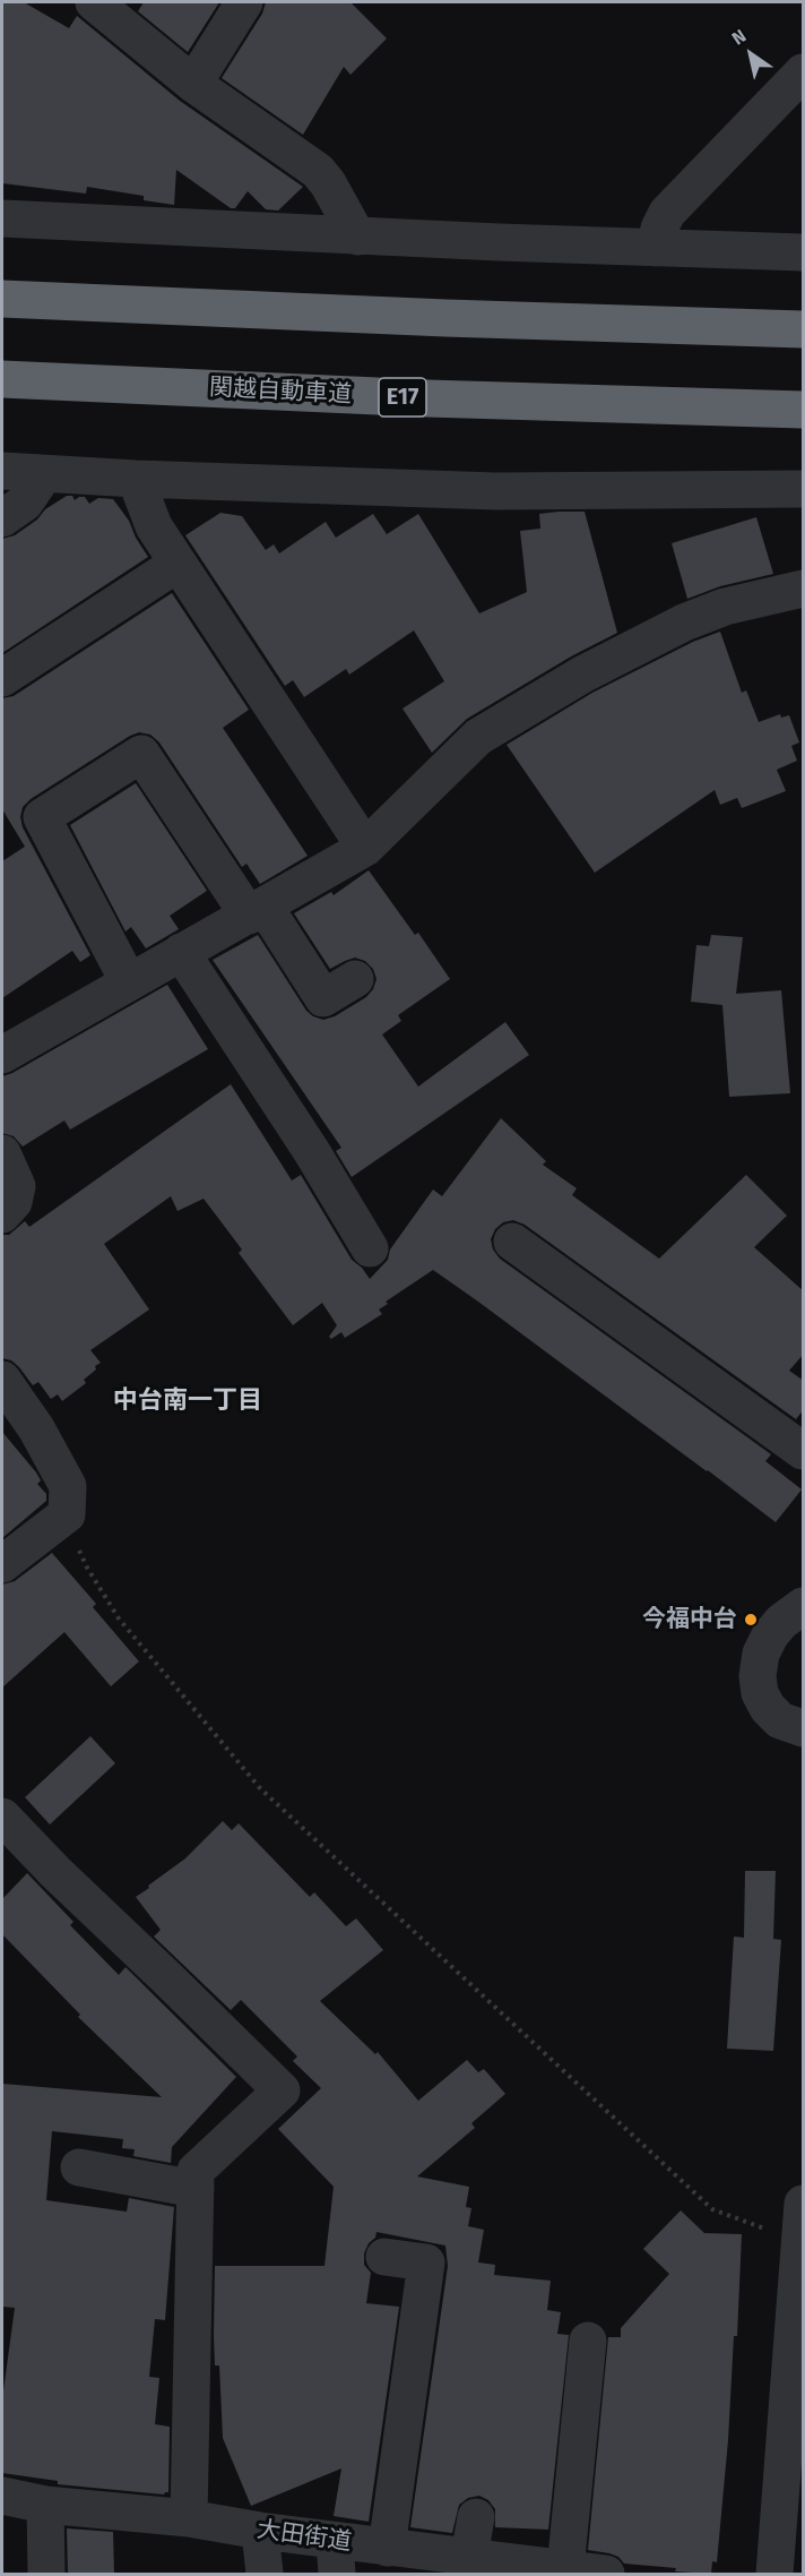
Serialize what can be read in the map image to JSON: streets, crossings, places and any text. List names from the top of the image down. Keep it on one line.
{"streets":{"highway":["関越自動車道","E17"],"street":["大田街道"]},"districts":["中台南一丁目"],"places":["今福中台"],"north":"top left"}
